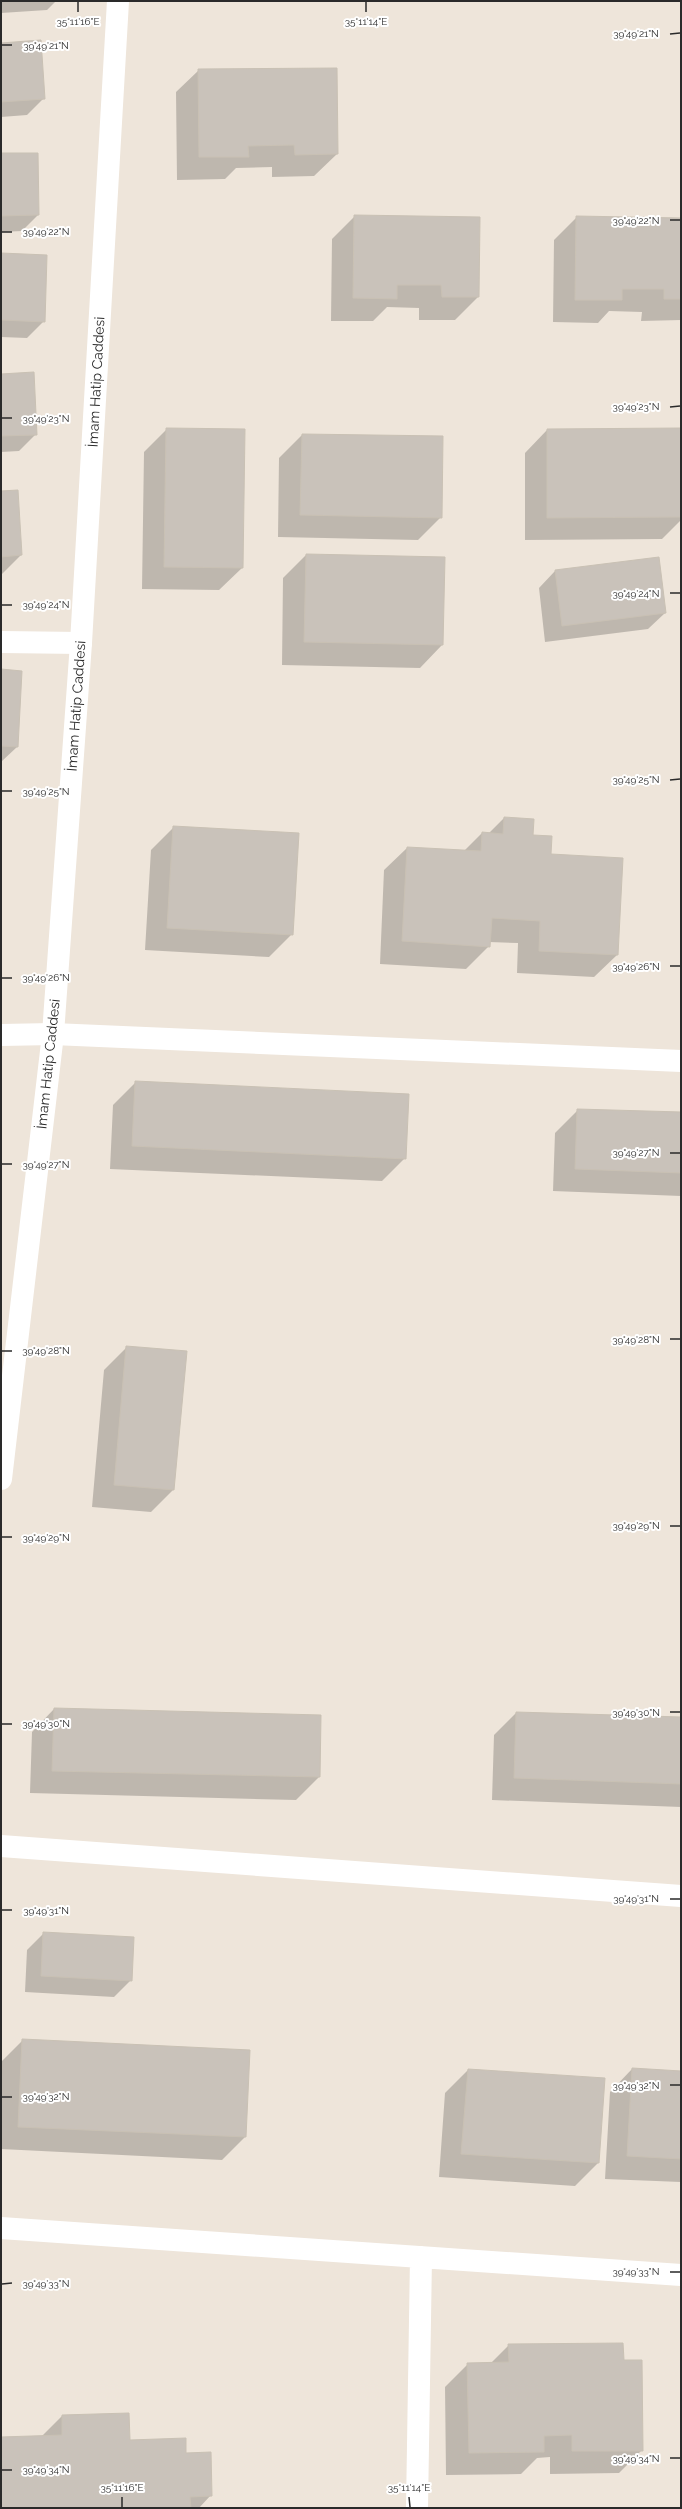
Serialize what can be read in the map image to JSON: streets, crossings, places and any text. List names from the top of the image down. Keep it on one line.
{"streets":{"street":["İmam Hatip Caddesi"]},"coordinates":["35°11'16\"E","35°11'14\"E","39°49'21\"N","39°49'22\"N","39°49'23\"N","39°49'24\"N","39°49'25\"N","39°49'26\"N","39°49'27\"N","39°49'28\"N","39°49'29\"N","39°49'30\"N","39°49'31\"N","39°49'32\"N","39°49'33\"N","39°49'34\"N"]}
